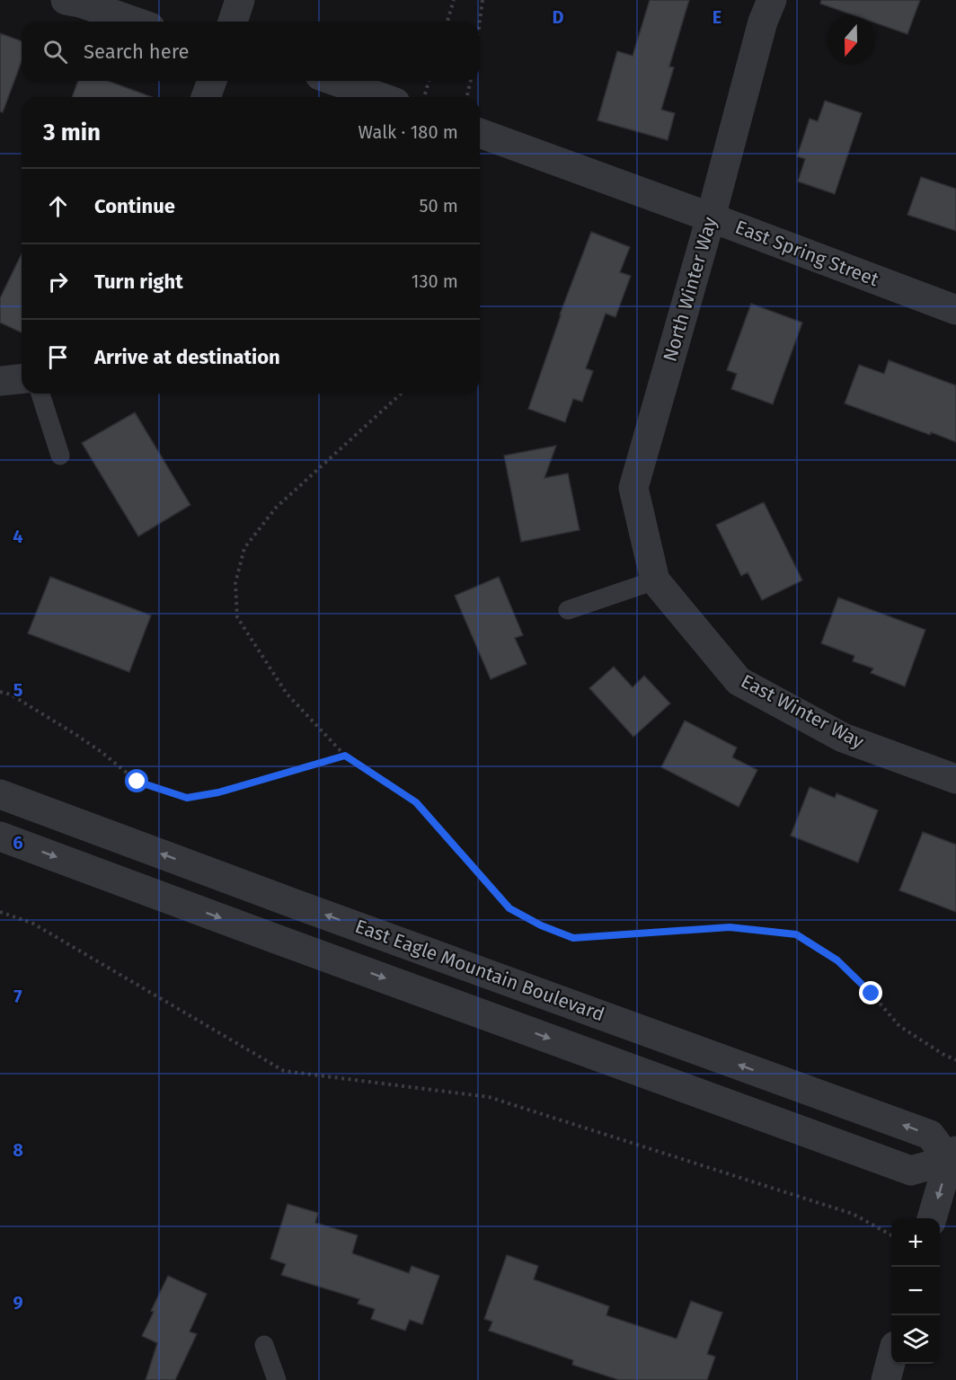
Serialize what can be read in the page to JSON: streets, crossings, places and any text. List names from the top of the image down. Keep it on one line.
{"streets":{"street":["East Spring Street","North Winter Way","East Winter Way","East Eagle Mountain Boulevard"]},"crossings":[["East Spring Street","North Winter Way"],["North Winter Way","East Winter Way"]],"north":"bottom","page":{"search":"Search here","heading":["3 min","Walk · 180 m"],"list":[["Continue","50 m"],["Turn right","130 m"],"Arrive at destination"],"map_buttons":["+","−"]},"grid":{"columns":["D","E"],"rows":["4","5","6","7","8","9"]}}
